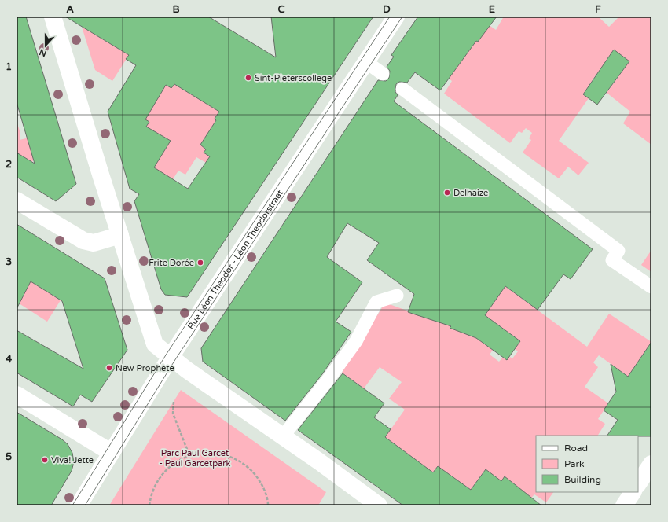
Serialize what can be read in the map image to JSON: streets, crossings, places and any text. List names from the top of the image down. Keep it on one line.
{"streets":{"street":["Rue Léon Theodor - Léon Theodorstraat"]},"parks":["Parc Paul Garcet - Paul Garcetpark"],"places":["Sint-Pieterscollege","Delhaize","Frite Dorée","New Prophète","Viva! Jette"],"legend":["Road","Park","Building"],"north":"bottom","grid":{"columns":["A","B","C","D","E","F"],"rows":["1","2","3","4","5"]}}
